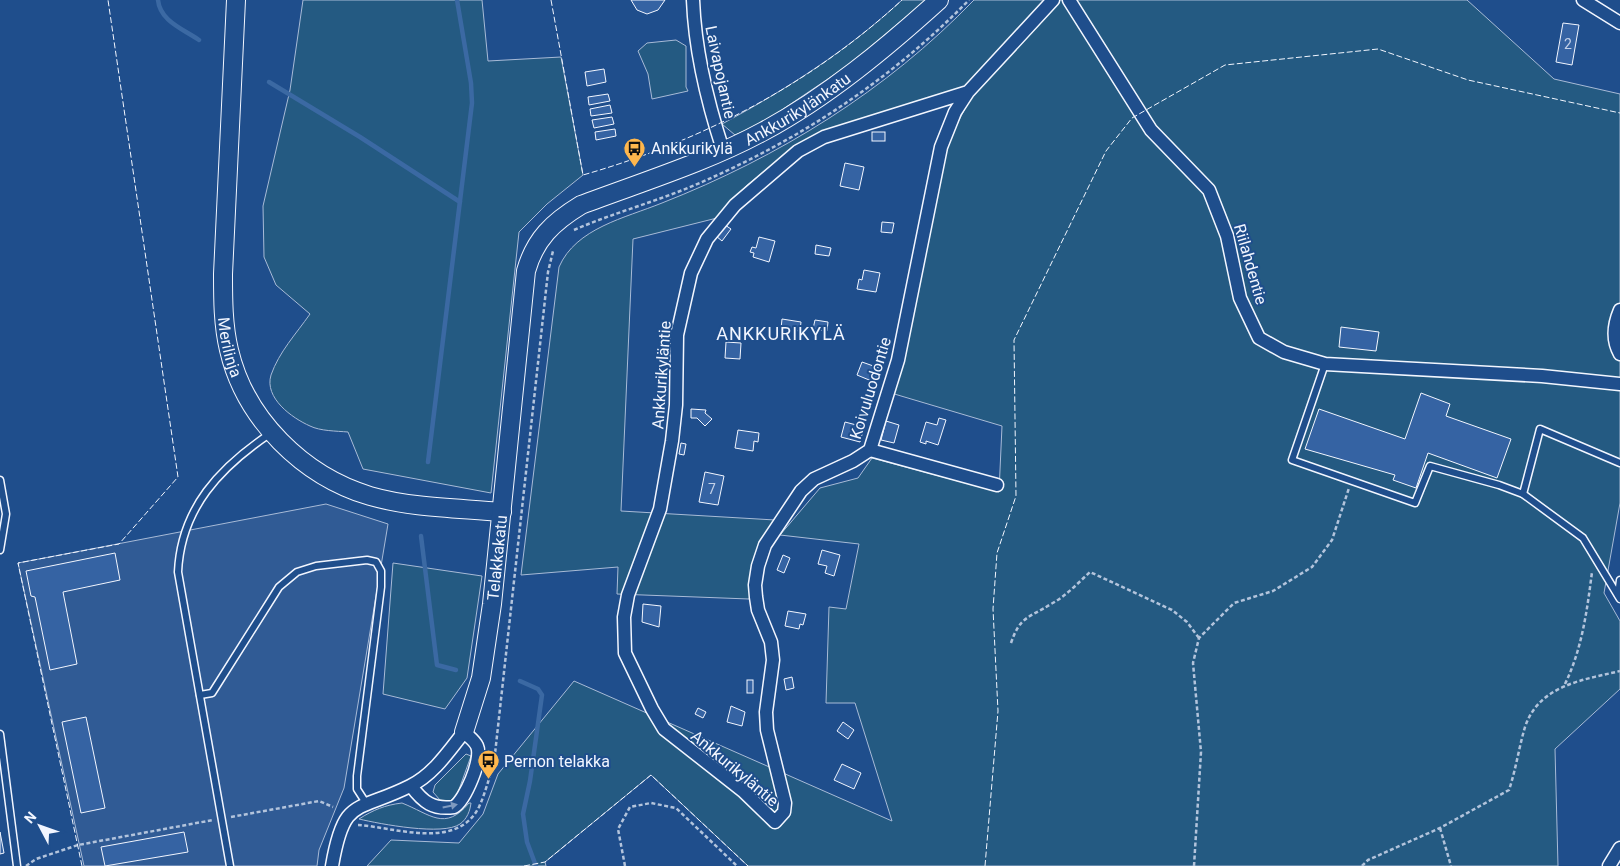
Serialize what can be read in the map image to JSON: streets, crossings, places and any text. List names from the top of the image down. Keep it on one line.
{"streets":{"street":["Laivapojantie","Ankkurikylänkatu","Riilahdentie","Merilinja","Ankkurikyläntie","Koivuluodontie","Telakkakatu"]},"crossings":[["Laivapojantie","Ankkurikylänkatu"],["Ankkurikylänkatu","Telakkakatu"],["Merilinja","Telakkakatu"],["Ankkurikyläntie","Koivuluodontie"]],"districts":["ANKKURIKYLÄ"],"places":{"bus stop":["Ankkurikylä","Pernon telakka"]},"house_numbers":["2","7"],"north":"top left"}
